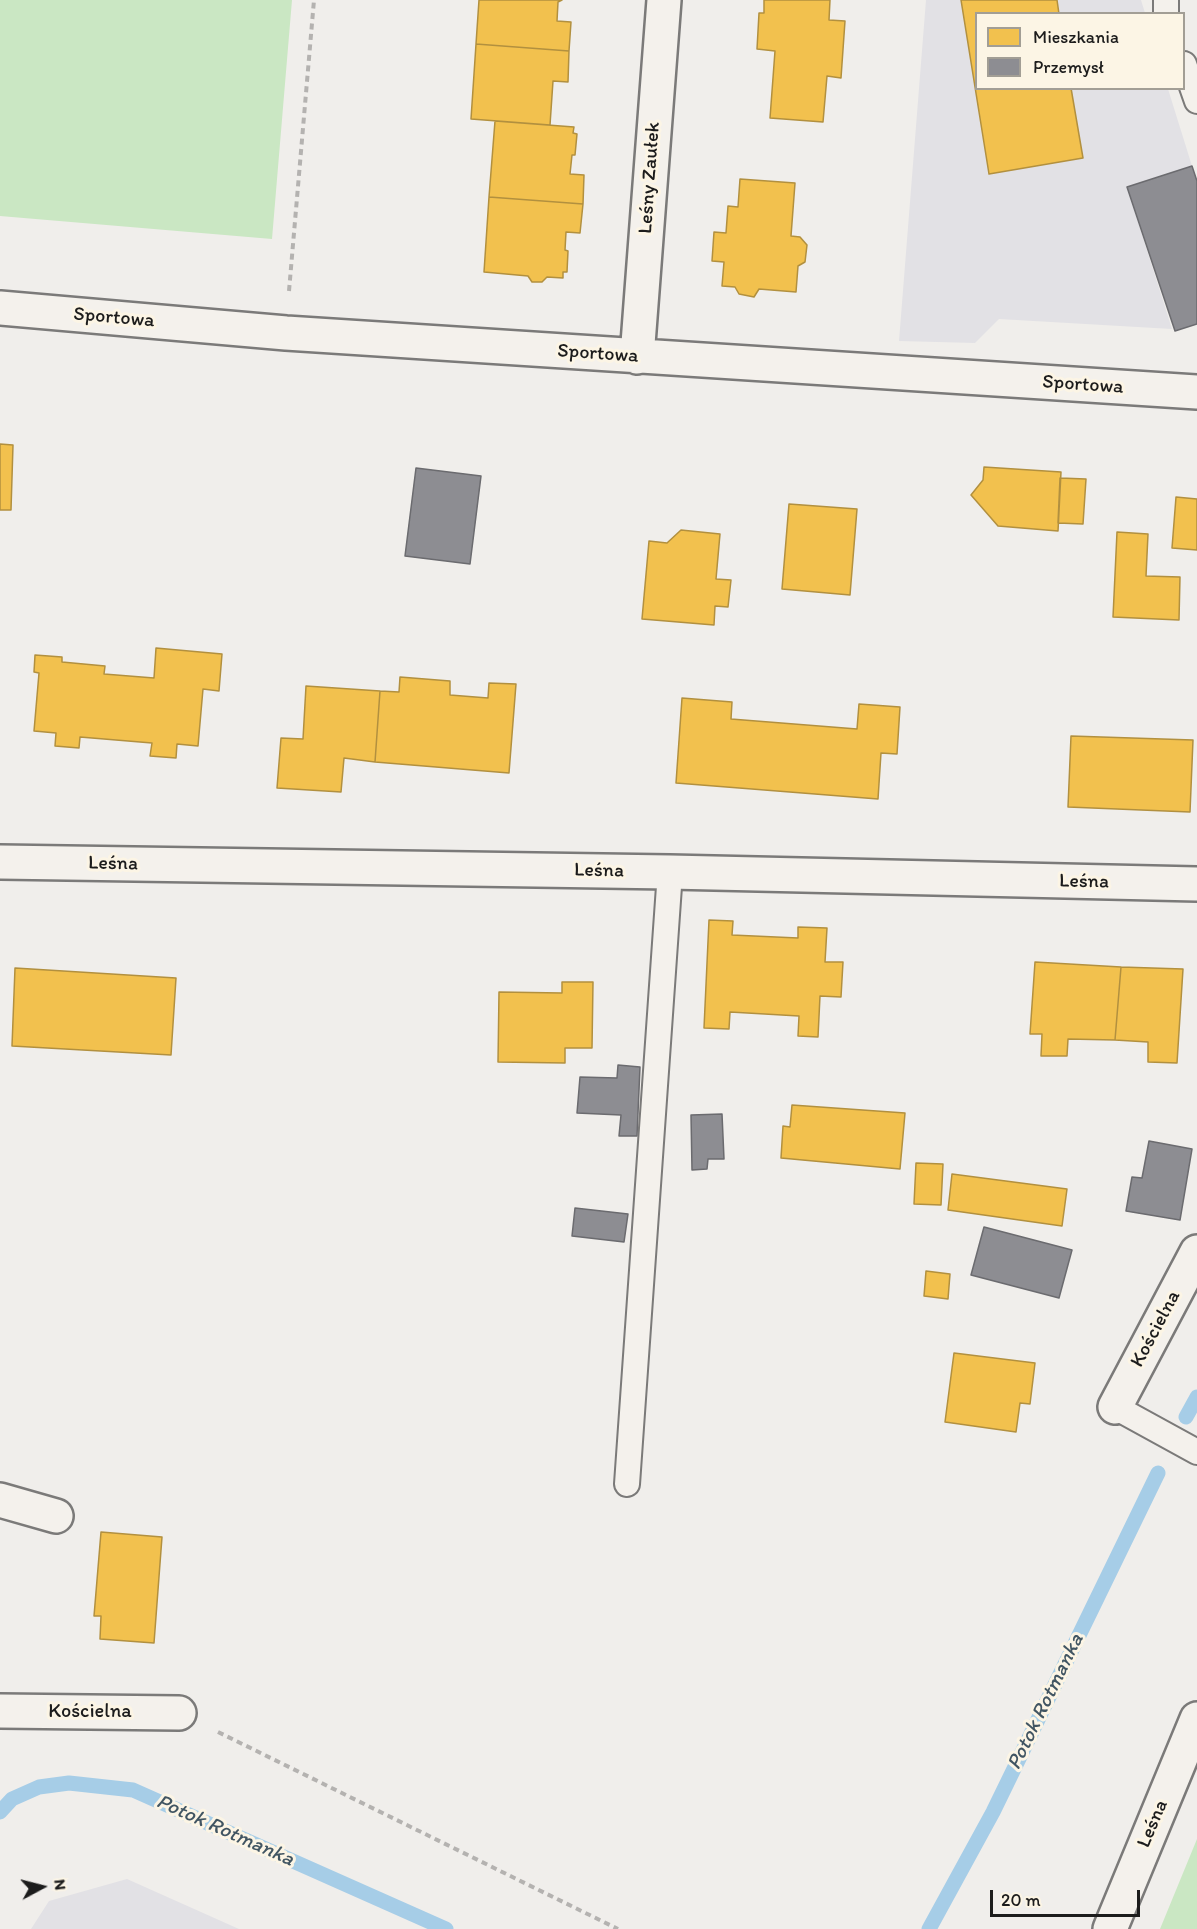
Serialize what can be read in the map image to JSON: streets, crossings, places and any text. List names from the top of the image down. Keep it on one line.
{"streets":{"street":["Leśny Zaułek","Sportowa","Leśna","Kościelna"]},"crossings":[["Leśny Zaułek","Sportowa"]],"water":["Potok Rotmanka"],"legend":["Mieszkania","Przemysł"],"scale_bar":"20 m","north":"right"}
